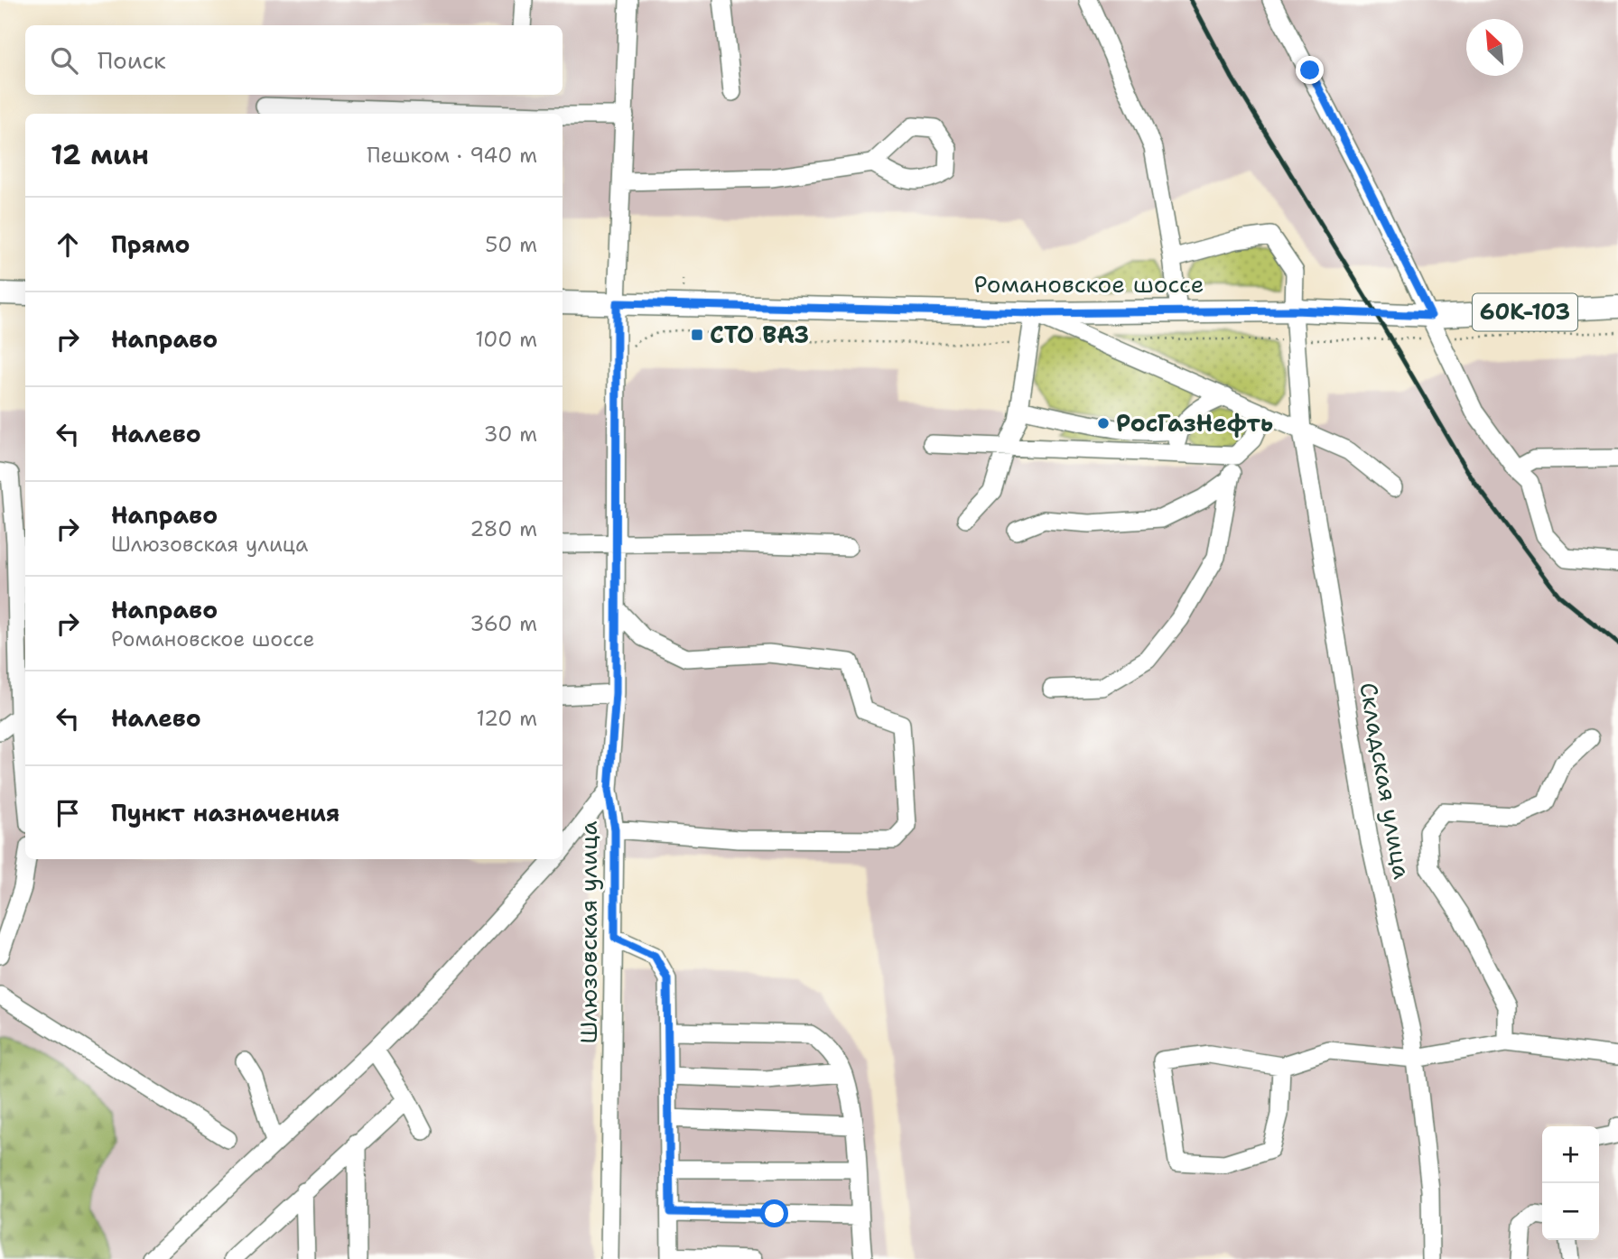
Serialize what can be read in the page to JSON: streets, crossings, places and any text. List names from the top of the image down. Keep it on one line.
{"streets":{"main road":["Романовское шоссе","60К-103"],"street":["Складская улица","Шлюзовская улица"]},"crossings":[["Романовское шоссе","Складская улица"],["Романовское шоссе","Шлюзовская улица"]],"places":{"transit":["СТО ВАЗ"],"other":["РосГазНефть"]},"north":"top left","page":{"search":"Поиск","heading":["12 мин","Пешком · 940 m"],"list":[["Прямо","50 m"],["Направо","100 m"],["Налево","30 m"],["Направо","Шлюзовская улица","280 m"],["Направо","Романовское шоссе","360 m"],["Налево","120 m"],"Пункт назначения"],"map_buttons":["+","−"]}}
